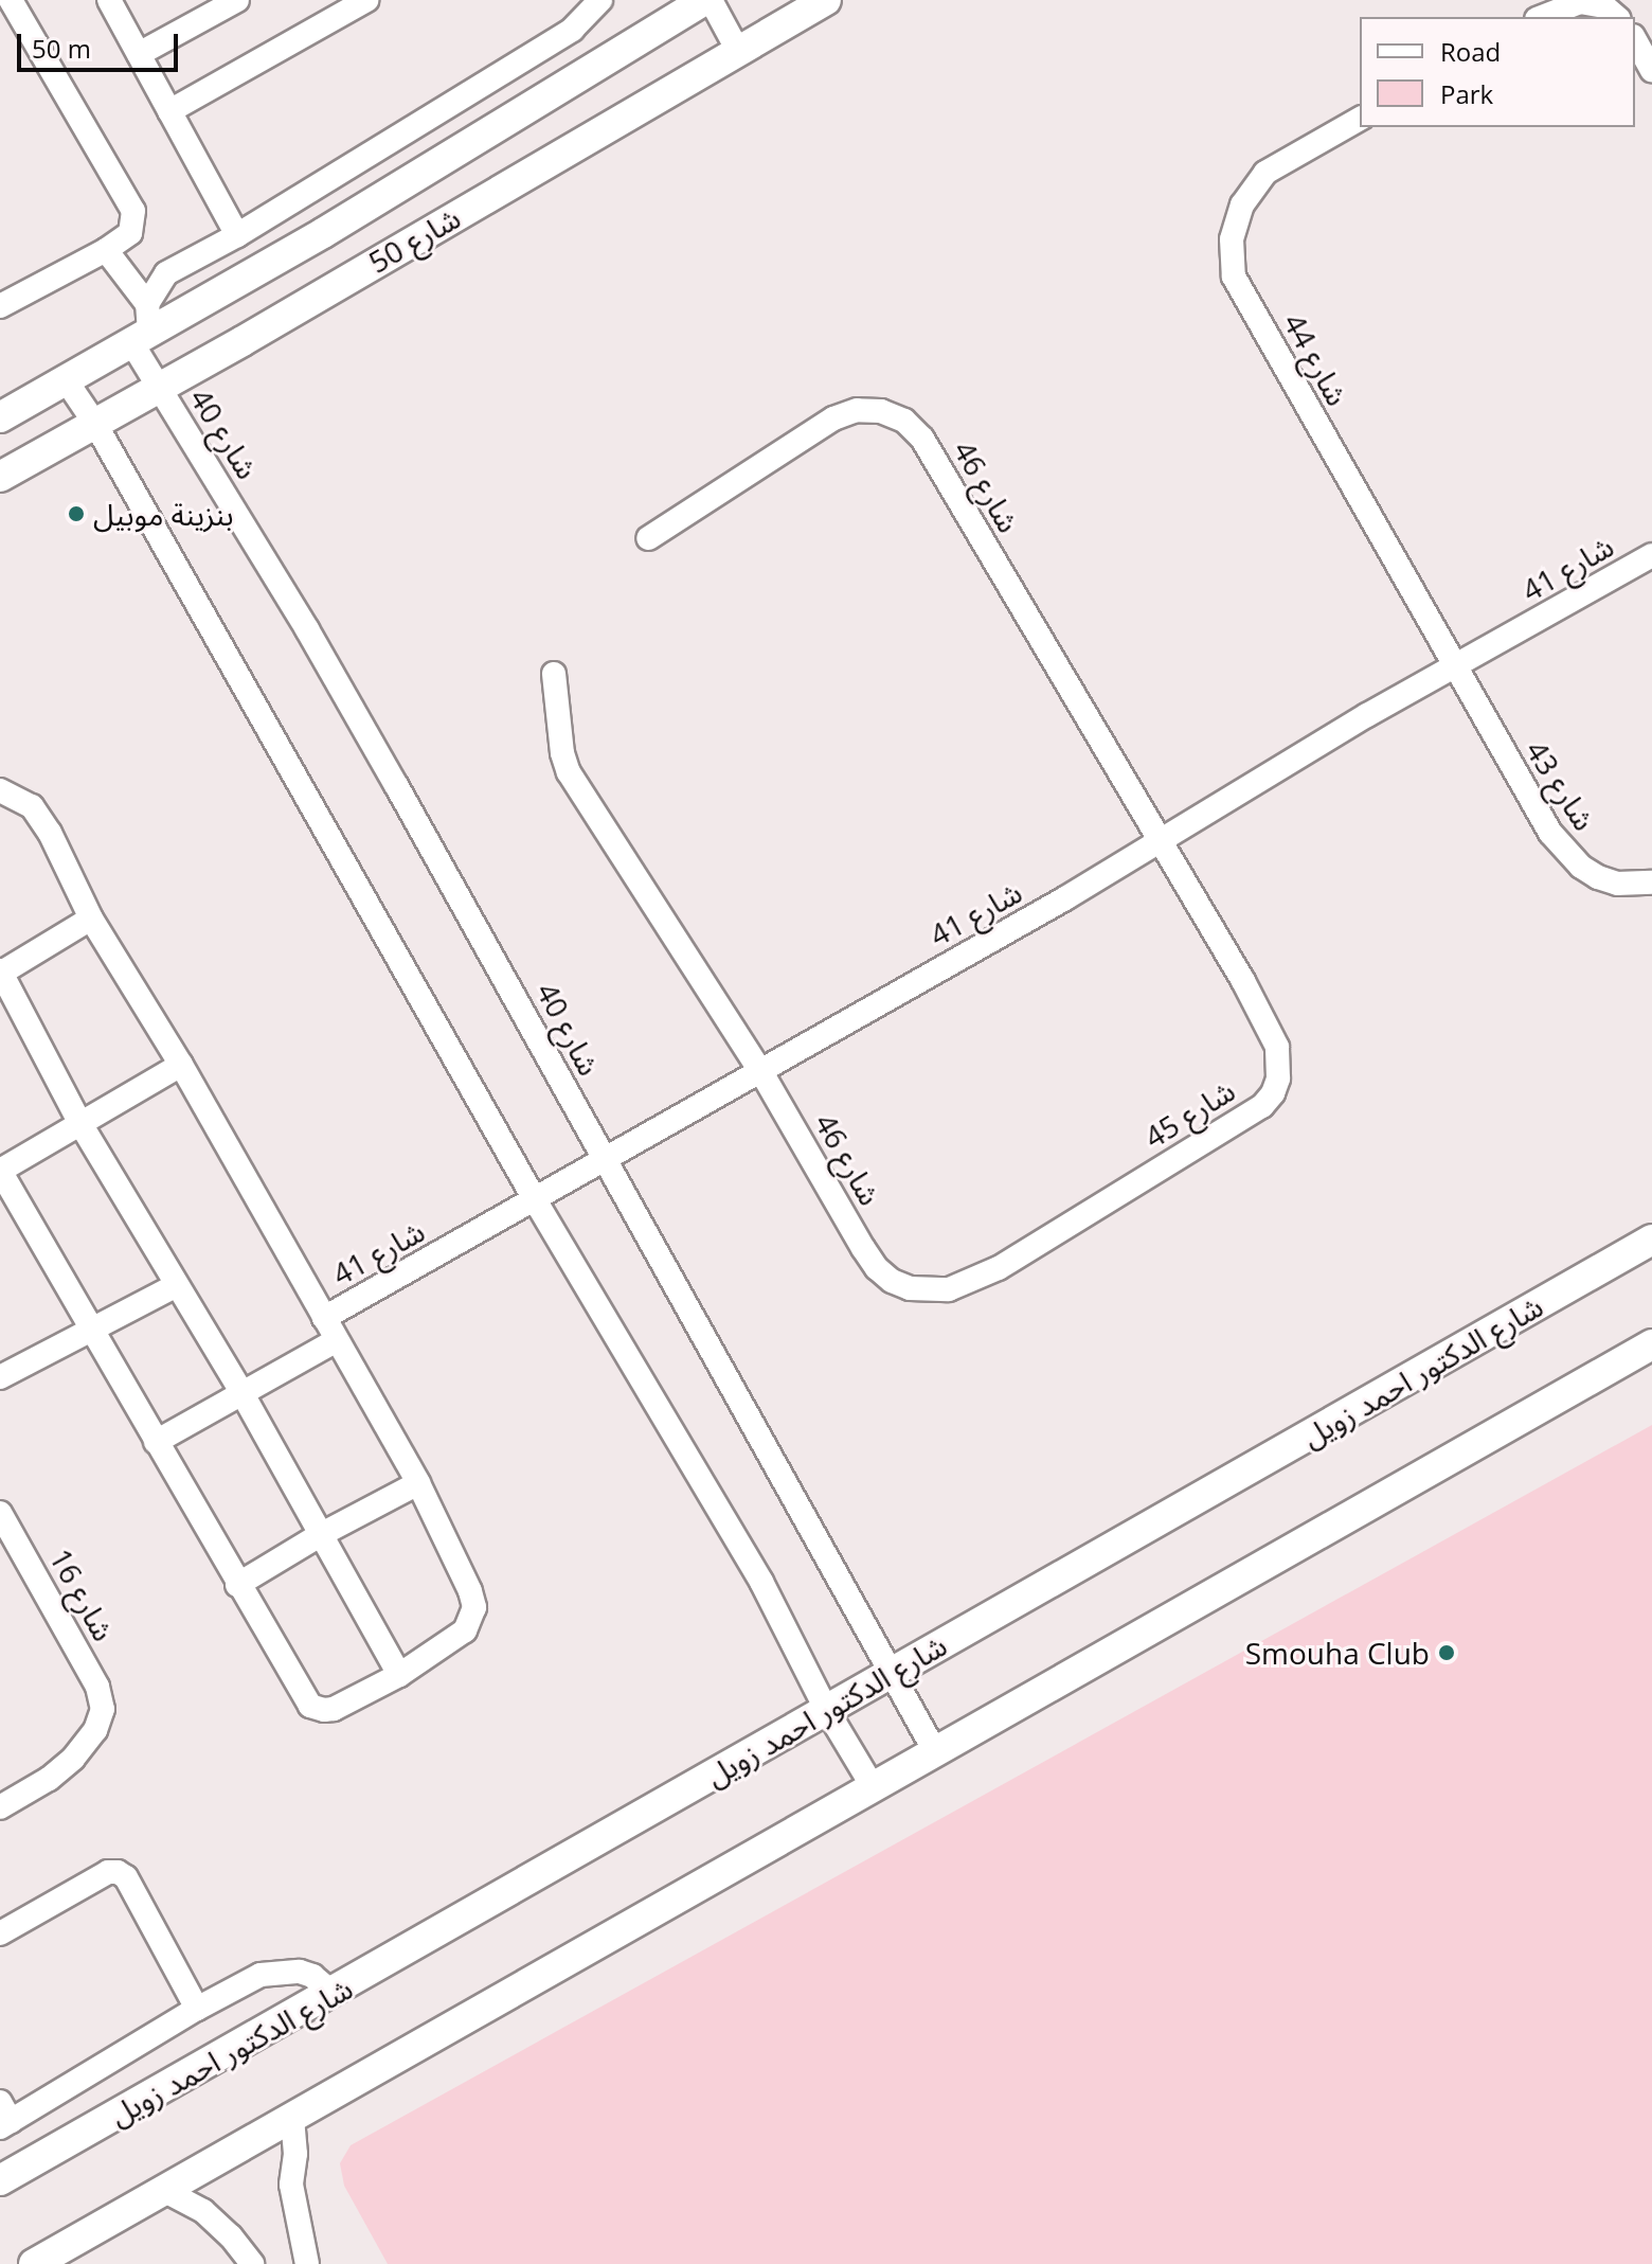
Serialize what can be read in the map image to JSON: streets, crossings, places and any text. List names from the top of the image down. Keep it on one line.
{"streets":{"street":["شارع 50","شارع 44","شارع 40","شارع 46","شارع 41","شارع 43","شارع 45","شارع الدكتور احمد زويل","شارع 16"]},"crossings":[["شارع 50","شارع 40"],["شارع 44","شارع 41"],["شارع 44","شارع 43"],["شارع 40","شارع 41"],["شارع 40","شارع الدكتور احمد زويل"],["شارع 46","شارع 41"],["شارع 46","شارع 45"],["شارع 41","شارع 43"],["شارع 41","شارع 45"]],"places":["بنزينة موبيل","Smouha Club"],"legend":["Road","Park"],"scale_bar":"50 m"}
